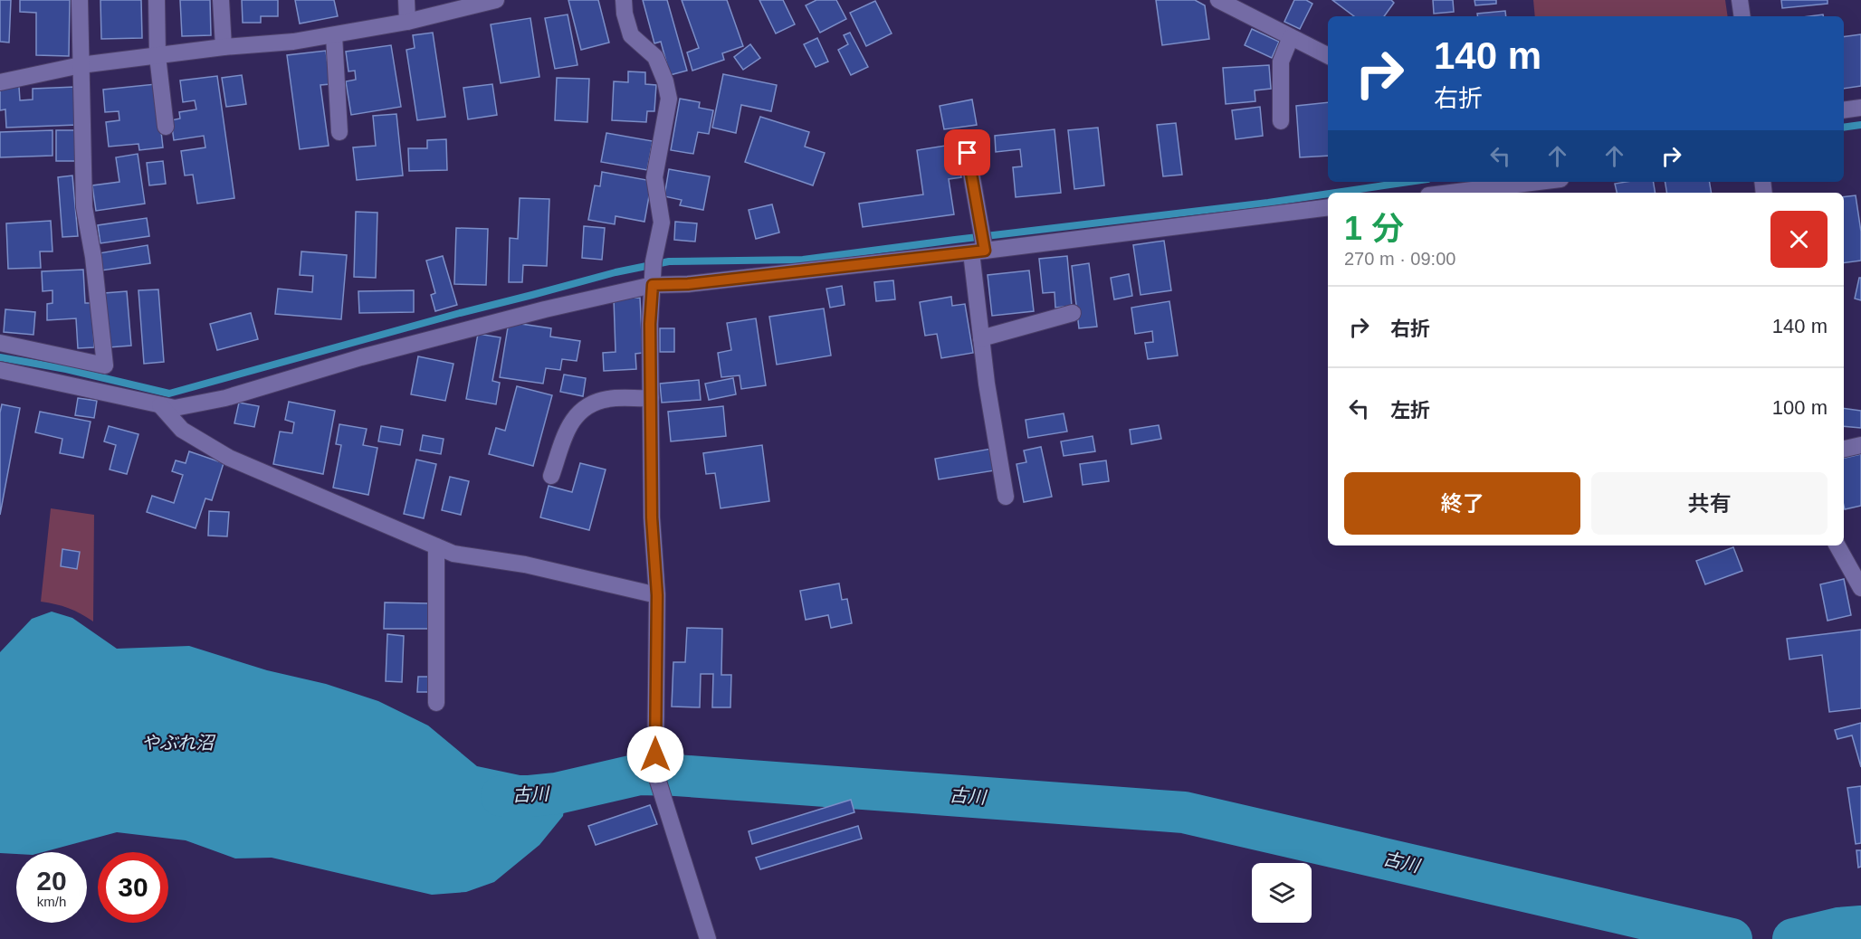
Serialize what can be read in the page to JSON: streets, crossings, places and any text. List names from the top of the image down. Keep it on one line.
{"water":["やぶれ沼","古川"],"page":{"turn":["140 m","右折"],"heading":["1 分","270 m · 09:00"],"list":[{"name":"右折","value":"140 m"},{"name":"左折","value":"100 m"}],"buttons":["終了","共有"],"speed":"20 km/h","limit":"30"}}
